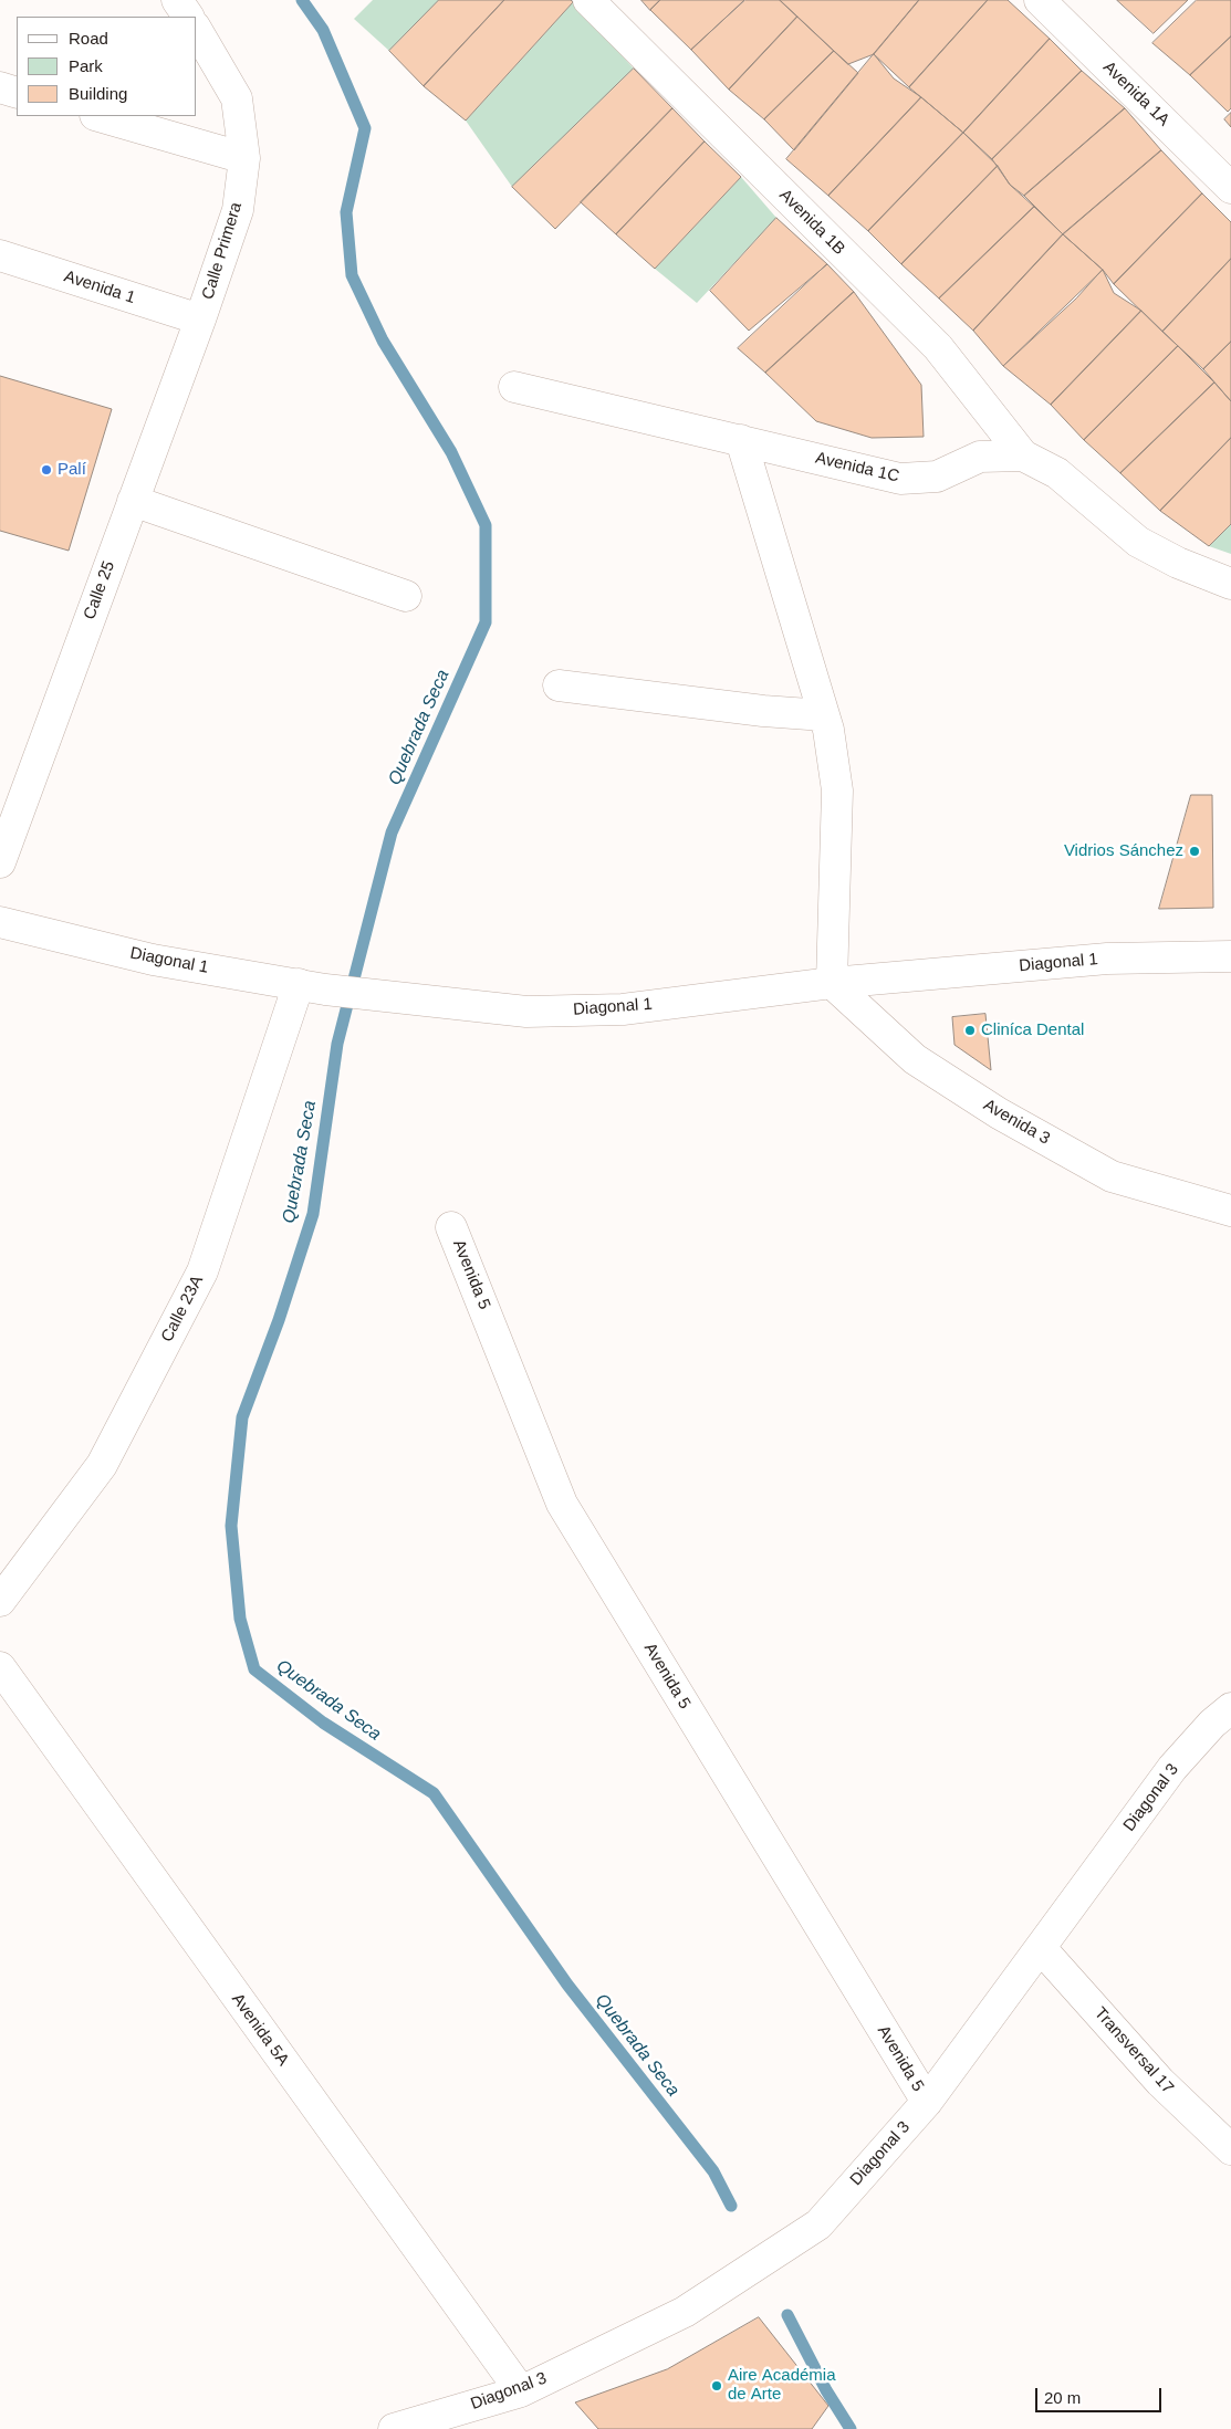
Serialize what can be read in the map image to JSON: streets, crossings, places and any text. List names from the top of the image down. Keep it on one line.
{"streets":{"street":["Avenida 1A","Avenida 1B","Calle Primera","Avenida 1","Avenida 1C","Calle 25","Diagonal 1","Avenida 3","Avenida 5","Calle 23A","Diagonal 3","Avenida 5A","Transversal 17"]},"crossings":[["Avenida 1B","Avenida 1C"],["Calle Primera","Avenida 1"],["Calle Primera","Calle 25"],["Avenida 1","Calle 25"],["Diagonal 1","Avenida 3"],["Diagonal 1","Calle 23A"],["Avenida 5","Diagonal 3"],["Diagonal 3","Avenida 5A"],["Diagonal 3","Transversal 17"]],"water":["Quebrada Seca"],"places":["Palí","Vidrios Sánchez","Cliníca Dental","Aire Académia de Arte"],"legend":["Road","Park","Building"],"scale_bar":"20 m"}
